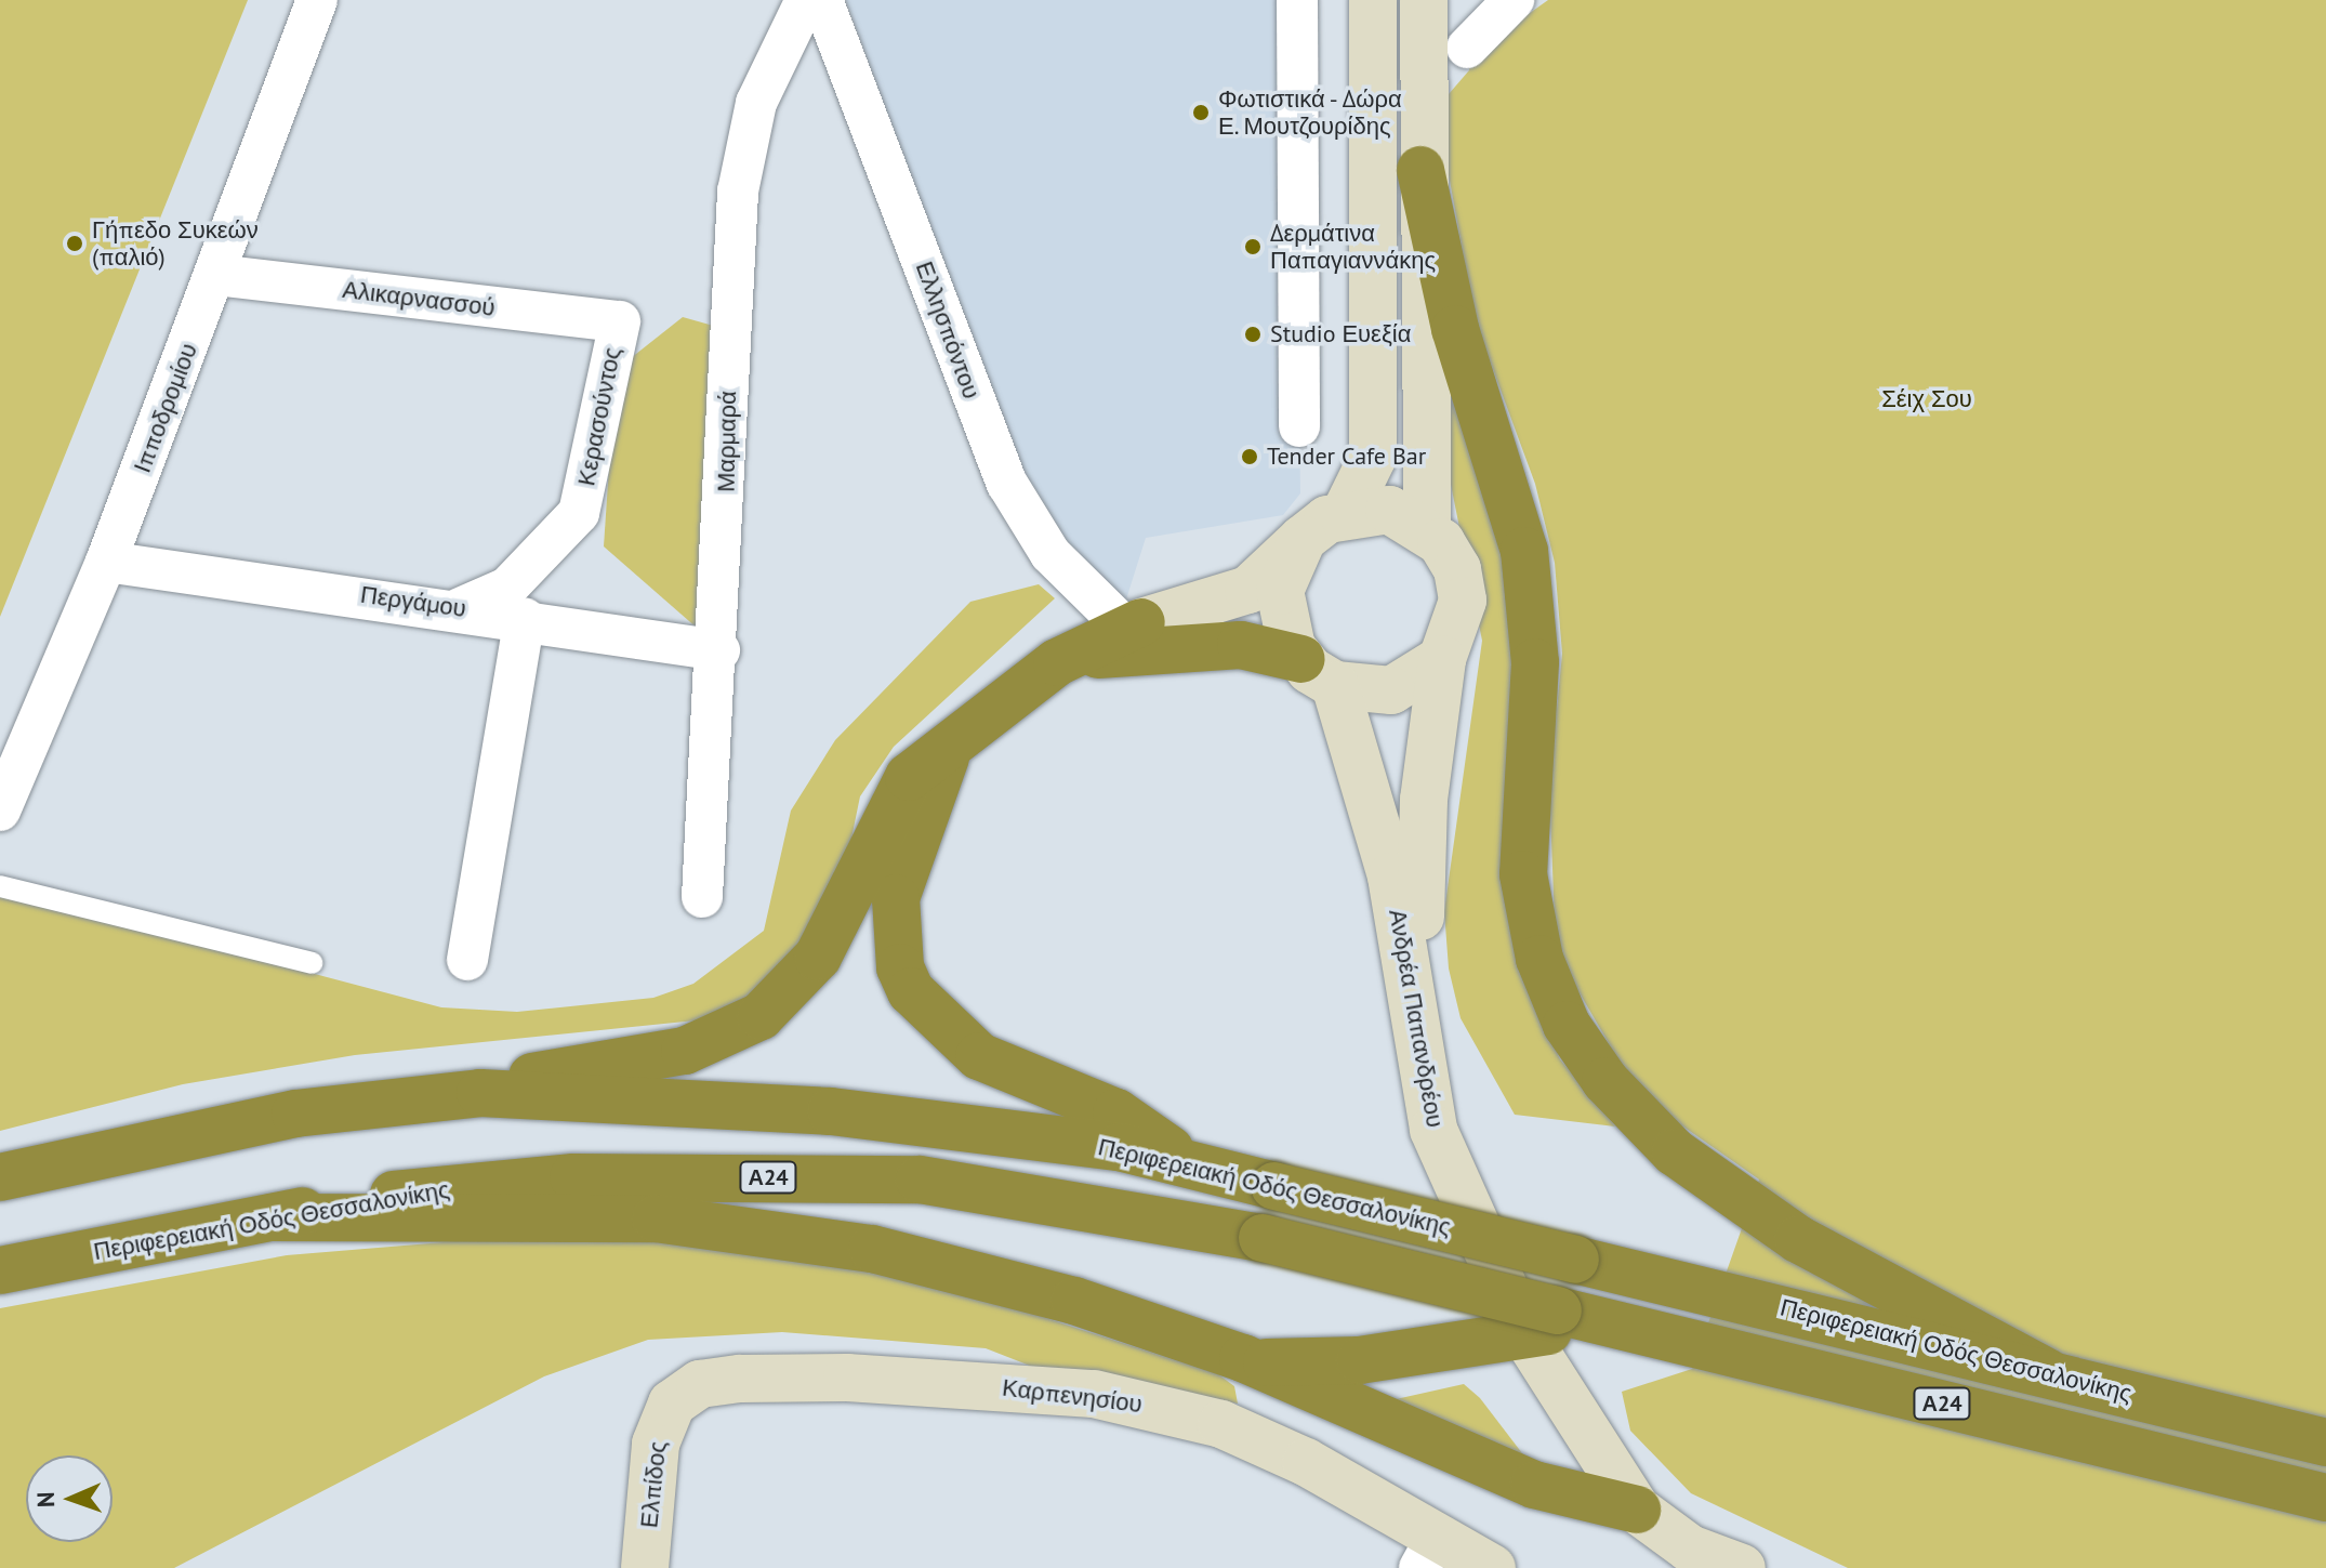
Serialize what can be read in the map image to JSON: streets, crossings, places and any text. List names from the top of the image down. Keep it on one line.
{"streets":{"highway":["Α24","Περιφερειακή Οδός Θεσσαλονίκης"],"main road":["Ανδρέα Παπανδρέου","Καρπενησίου","Ελπίδος"],"street":["Αλικαρνασσού","Ελλησπόντου","Ιπποδρομίου","Κερασούντος","Μαρμαρά","Περγάμου"]},"crossings":[["Αλικαρνασσού","Ιπποδρομίου"],["Αλικαρνασσού","Κερασούντος"],["Ιπποδρομίου","Περγάμου"],["Κερασούντος","Περγάμου"],["Μαρμαρά","Περγάμου"],["Ανδρέα Παπανδρέου","Περιφερειακή Οδός Θεσσαλονίκης"],["Καρπενησίου","Ελπίδος"]],"parks":["Σέιχ Σου"],"places":["Φωτιστικά - Δώρα Ε. Μουτζουρίδης","Γήπεδο Συκεών (παλιό)","Δερμάτινα Παπαγιαννάκης","Studio Ευεξία","Tender Cafe Bar"],"north":"left"}
